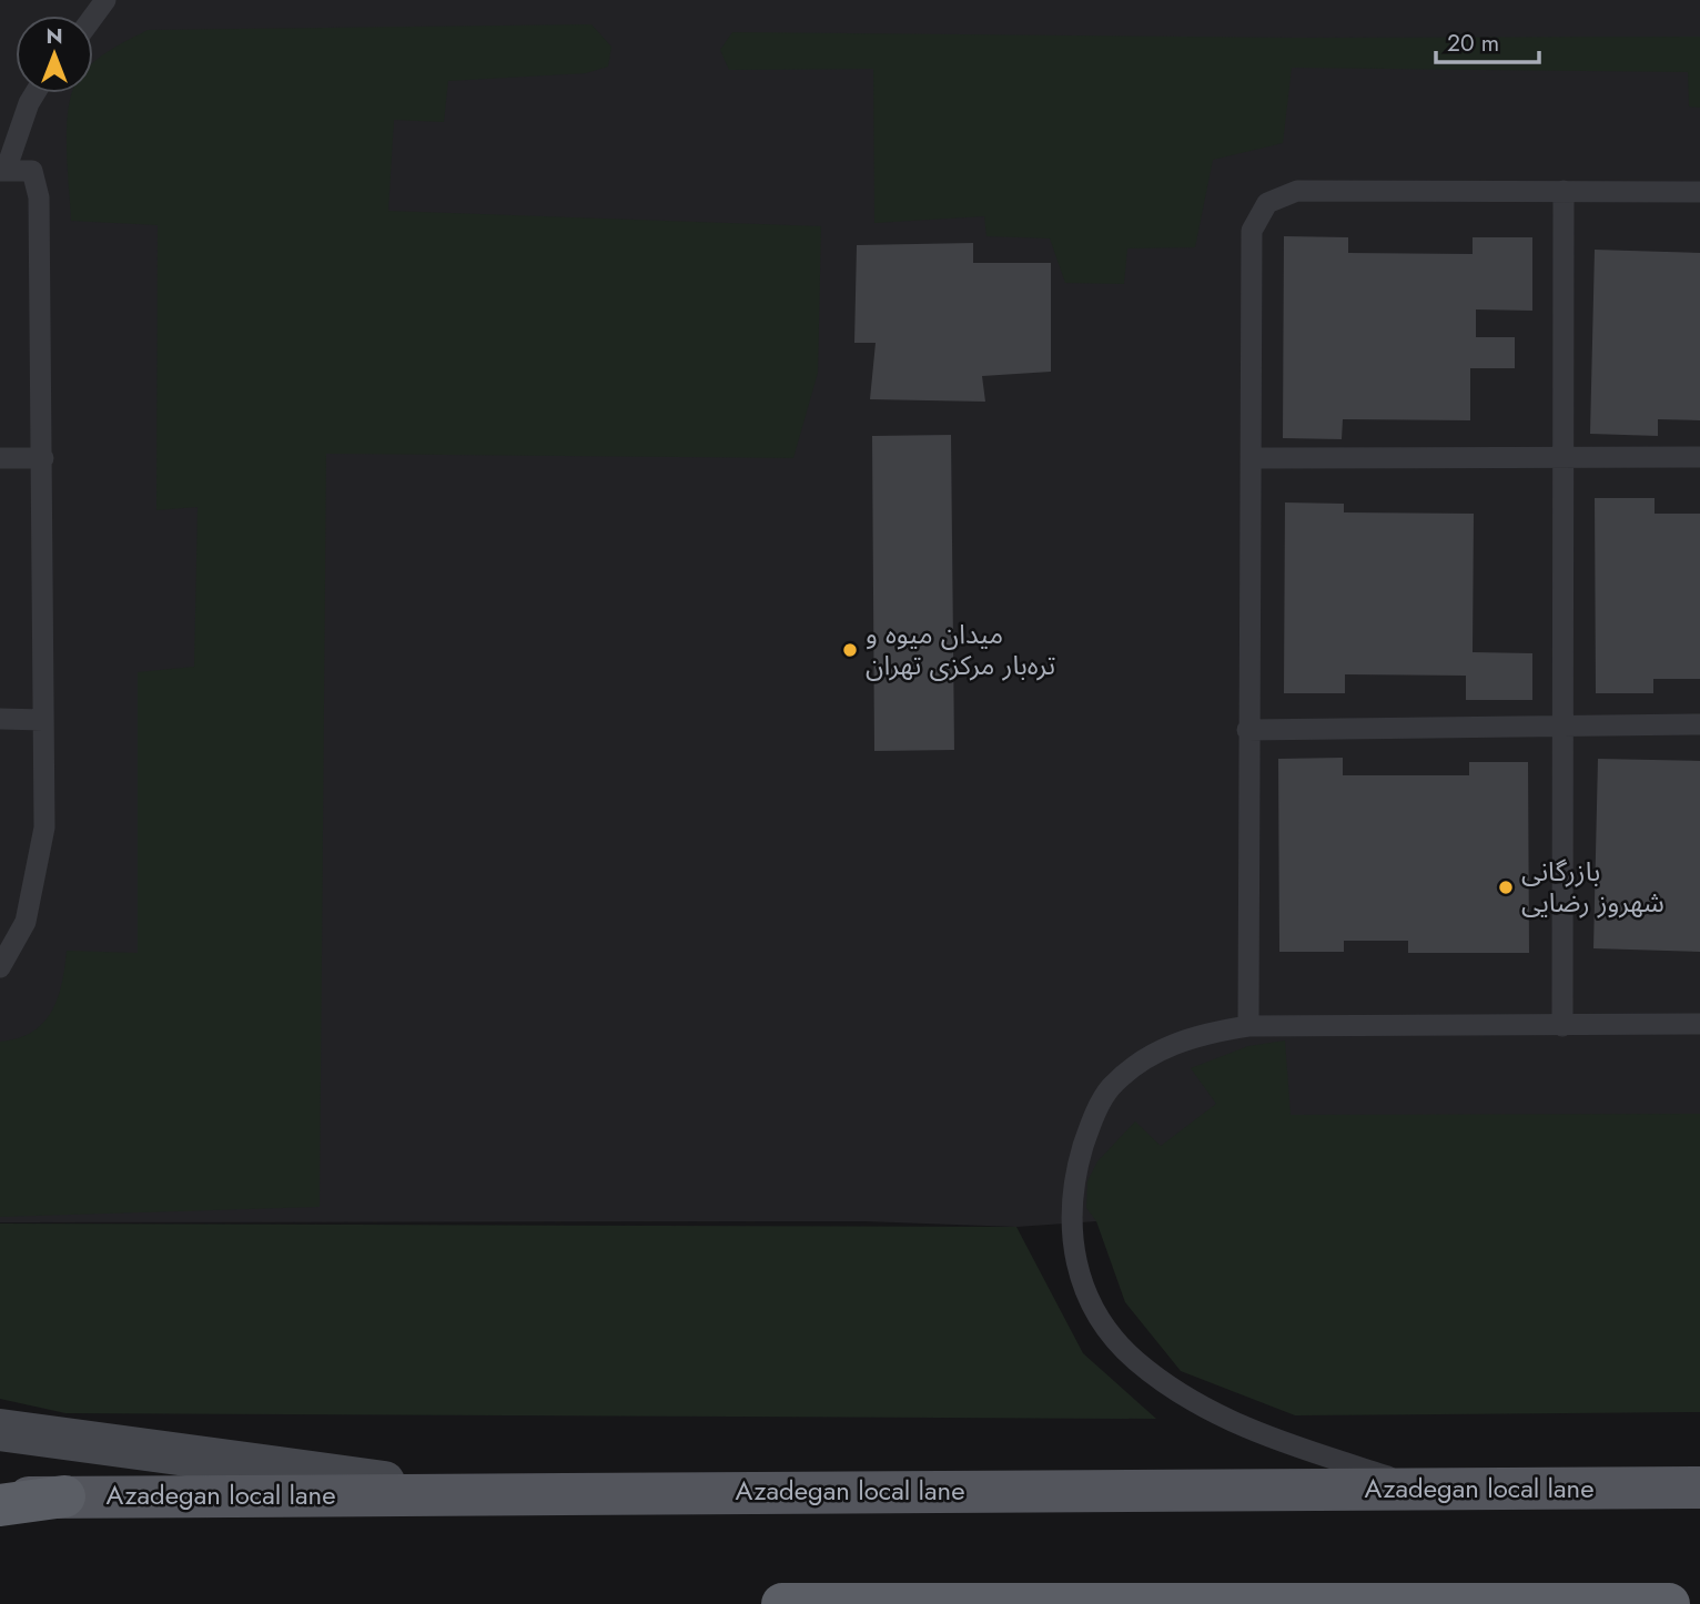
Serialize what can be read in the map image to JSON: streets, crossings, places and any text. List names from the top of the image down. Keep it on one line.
{"streets":{"main road":["Azadegan local lane"]},"places":["میدان میوه و تره‌بار مرکزی تهران","بازرگانی شهروز رضایی"],"scale_bar":"20 m","north":"top"}
